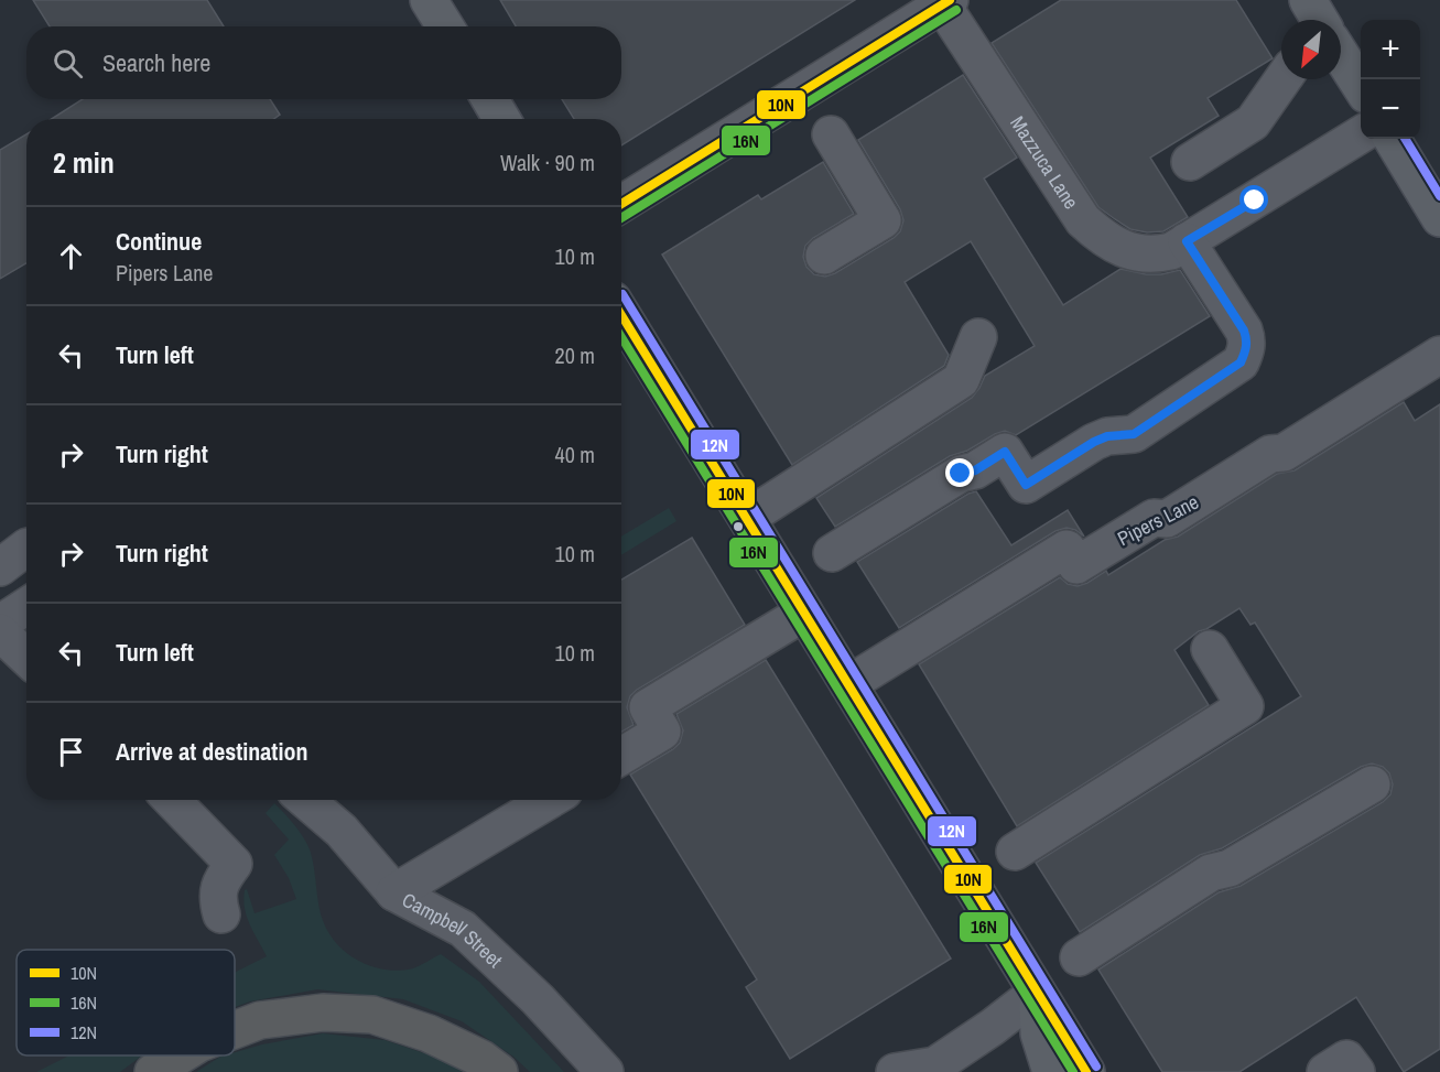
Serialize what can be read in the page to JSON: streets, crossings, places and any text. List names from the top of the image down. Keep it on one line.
{"streets":{"street":["Mazzuca Lane","Pipers Lane","Campbell Street"]},"lines":["transit line 10N","transit line 16N","transit line 12N"],"legend":["10N","16N","12N"],"north":"bottom left","page":{"map_buttons":["+","−"],"search":"Search here","heading":["2 min","Walk · 90 m"],"list":[["Continue","Pipers Lane","10 m"],["Turn left","20 m"],["Turn right","40 m"],["Turn right","10 m"],["Turn left","10 m"],"Arrive at destination"]}}
